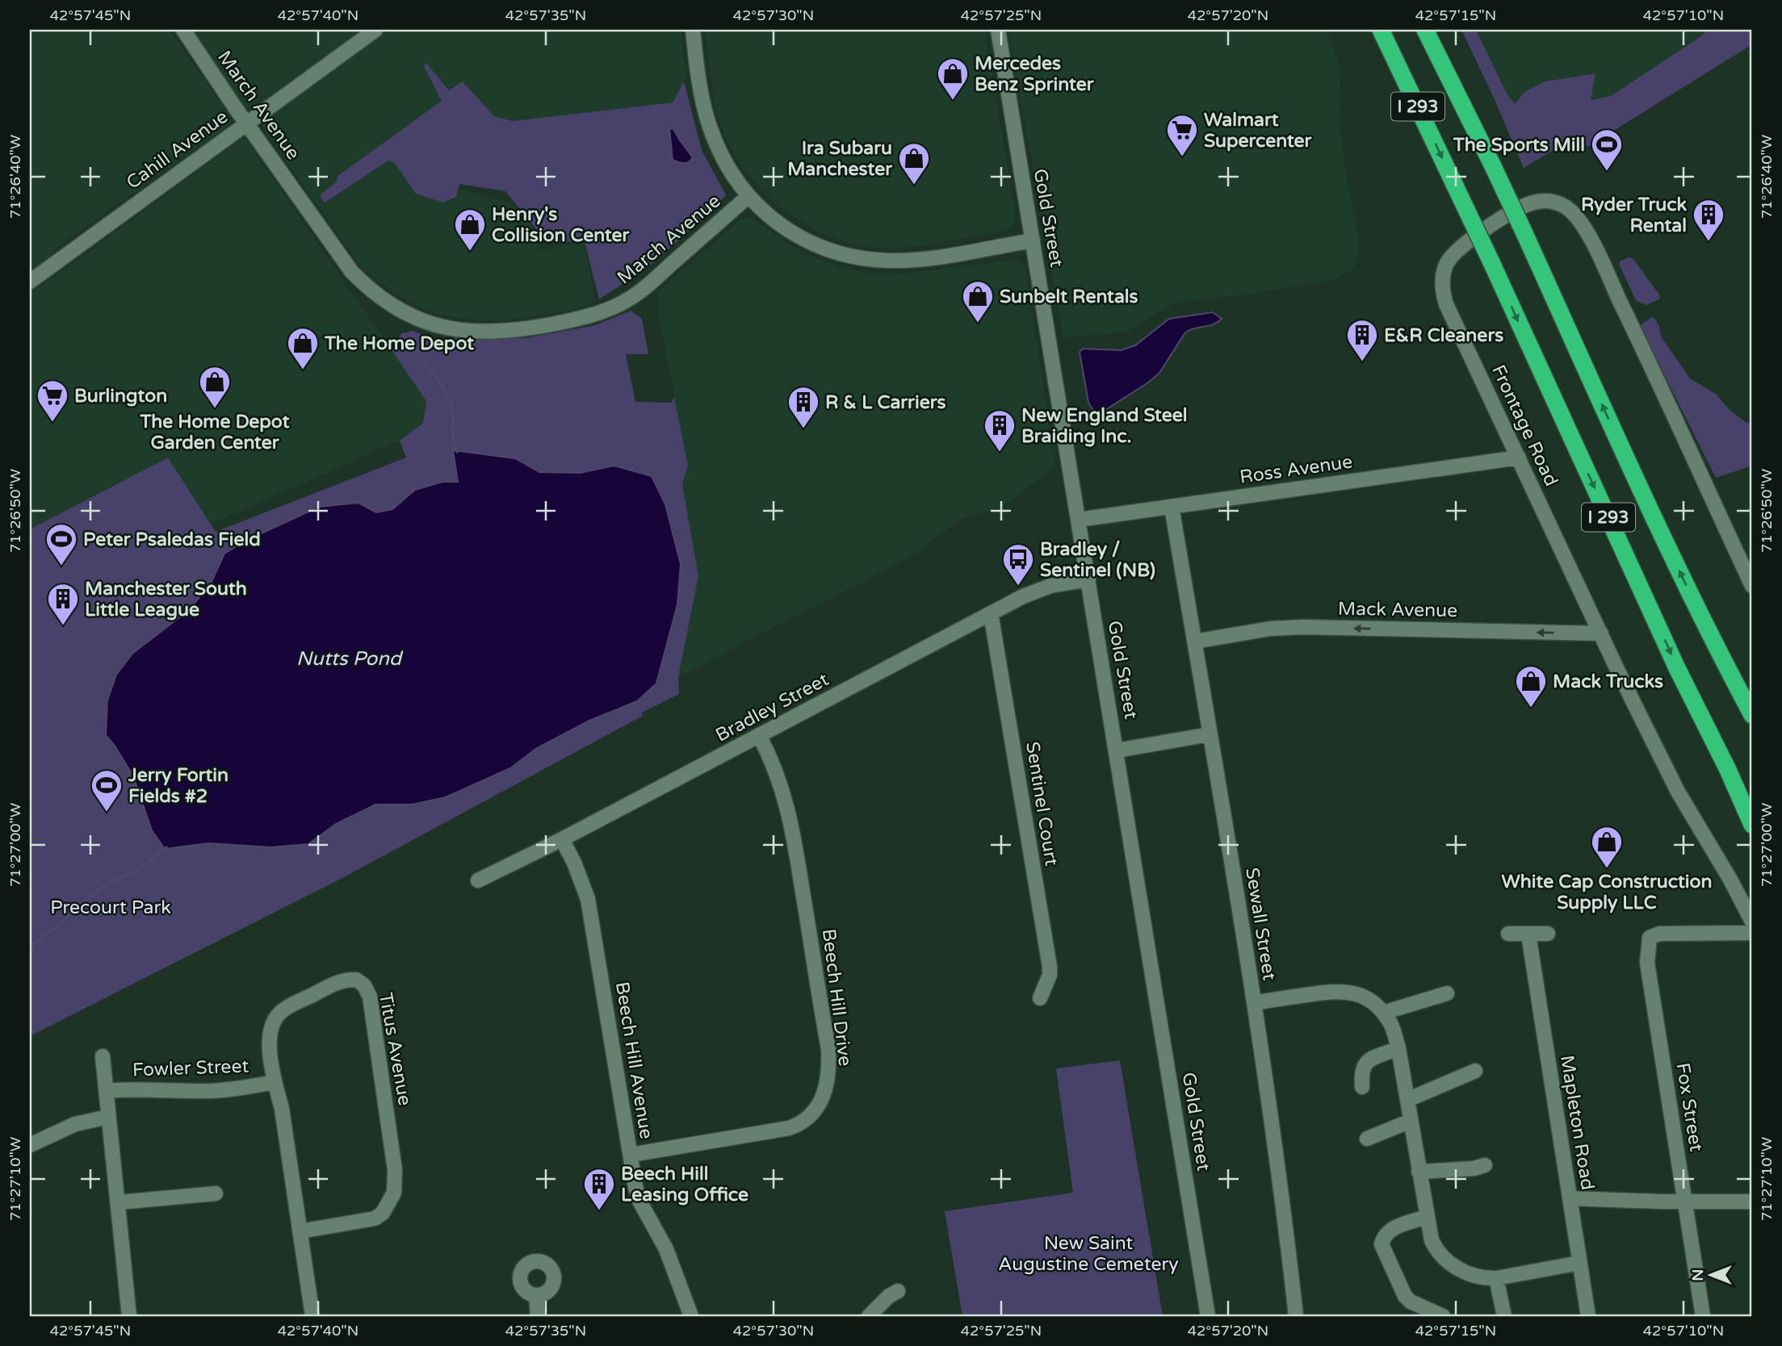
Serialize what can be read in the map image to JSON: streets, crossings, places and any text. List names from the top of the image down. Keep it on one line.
{"streets":{"highway":["I 293"],"street":["March Avenue","Cahill Avenue","Gold Street","Frontage Road","Ross Avenue","Mack Avenue","Bradley Street","Sentinel Court","Sewall Street","Beech Hill Drive","Titus Avenue","Beech Hill Avenue","Fowler Street","Fox Street","Mapleton Road"]},"crossings":[["March Avenue","Cahill Avenue"],["Gold Street","Ross Avenue"],["Gold Street","Bradley Street"],["Frontage Road","Ross Avenue"],["Frontage Road","Mack Avenue"],["Ross Avenue","Sewall Street"],["Mack Avenue","Sewall Street"],["Bradley Street","Sentinel Court"],["Bradley Street","Beech Hill Drive"],["Bradley Street","Beech Hill Avenue"],["Beech Hill Drive","Beech Hill Avenue"],["Titus Avenue","Fowler Street"]],"one_way":["Mack Avenue"],"water":["Nutts Pond"],"parks":["Precourt Park","New Saint Augustine Cemetery"],"places":{"shop":["Mercedes Benz Sprinter","Ira Subaru Manchester","Henry's Collision Center","Sunbelt Rentals","The Home Depot","The Home Depot Garden Center","Mack Trucks","White Cap Construction Supply LLC"],"supermarket":["Walmart Supercenter","Burlington"],"sports":["The Sports Mill","Peter Psaledas Field","Jerry Fortin Fields #2"],"building":["Ryder Truck Rental","E&R Cleaners","R & L Carriers","New England Steel Braiding Inc.","Manchester South Little League","Beech Hill Leasing Office"],"bus stop":["Bradley / Sentinel (NB)"]},"north":"left","coordinates":["42°57'45\"N","42°57'40\"N","42°57'35\"N","42°57'30\"N","42°57'25\"N","42°57'20\"N","42°57'15\"N","42°57'10\"N","71°26'40\"W","71°26'50\"W","71°27'00\"W","71°27'10\"W"]}
